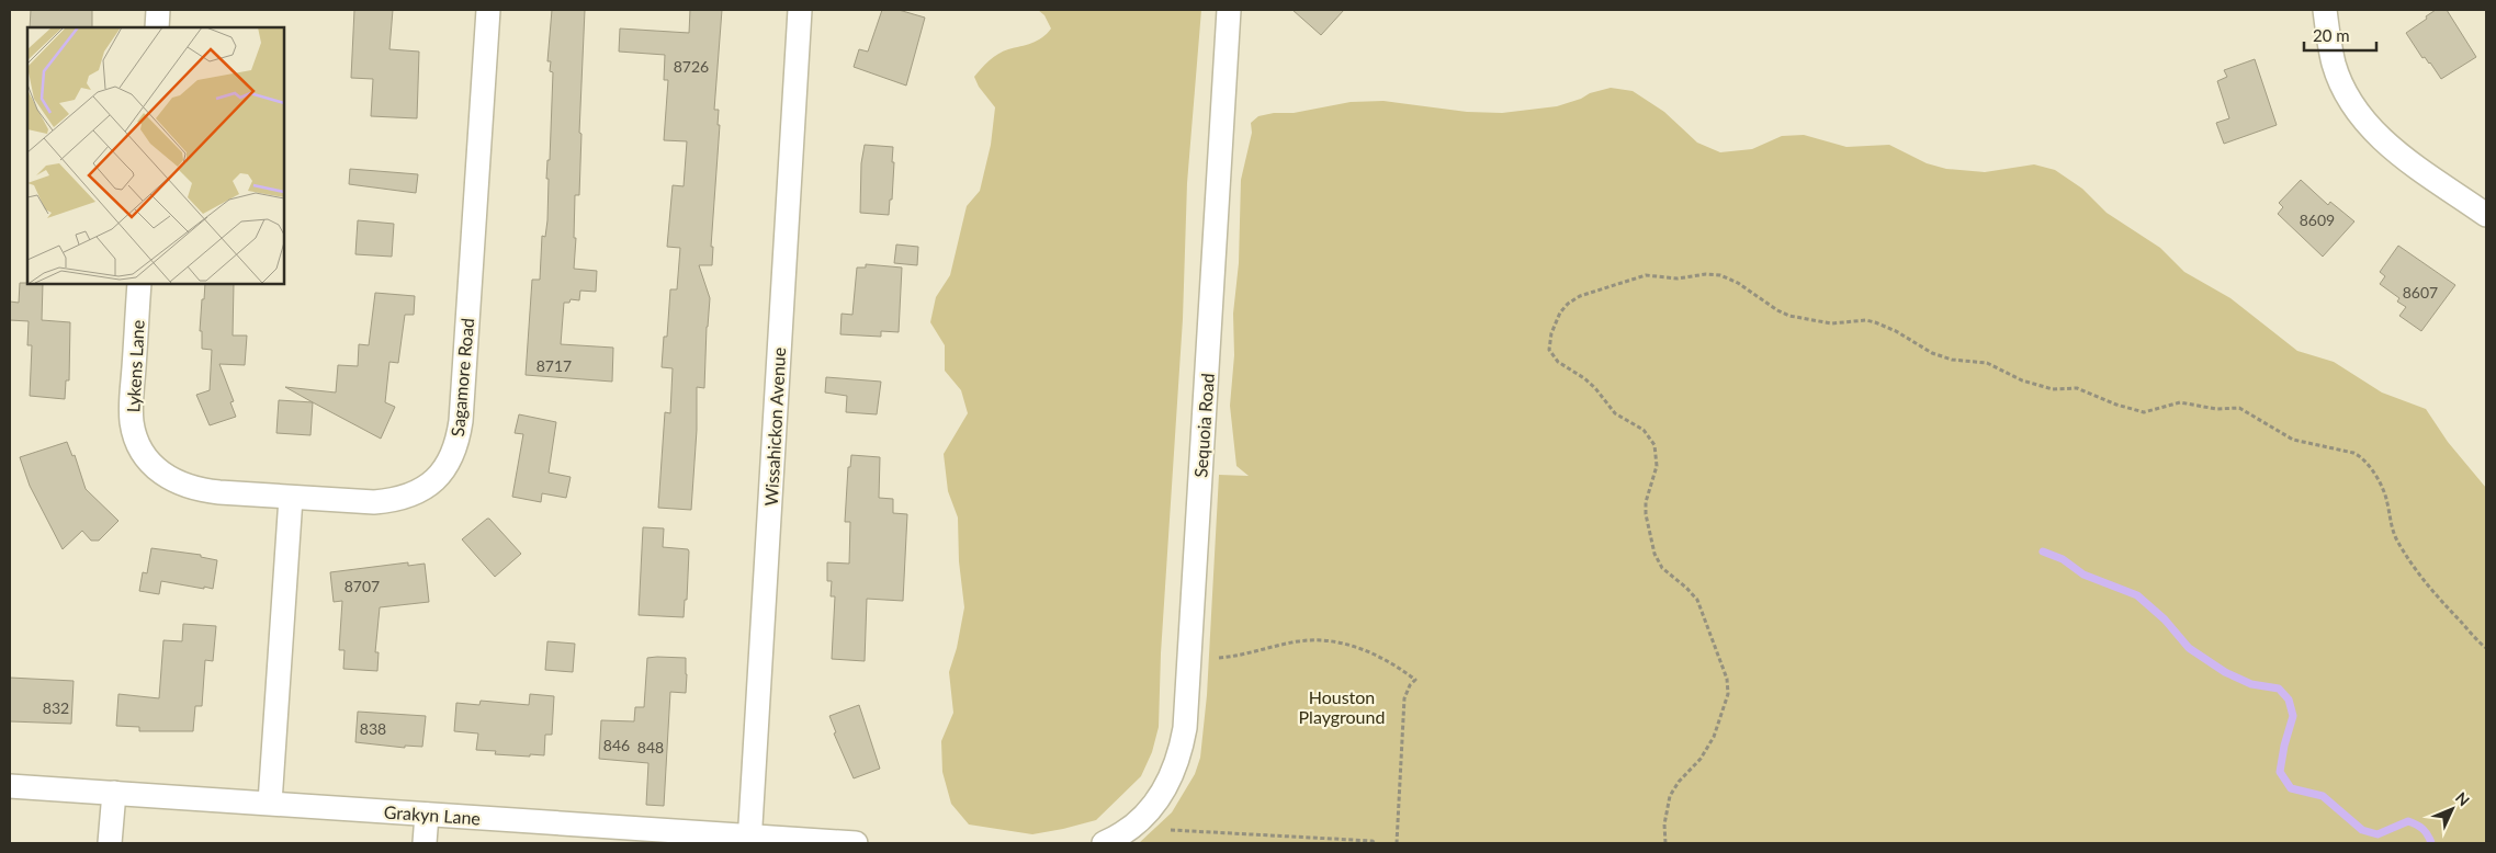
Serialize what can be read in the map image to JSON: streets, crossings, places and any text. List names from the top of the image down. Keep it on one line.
{"streets":{"street":["Lykens Lane","Sagamore Road","Sequoia Road","Wissahickon Avenue","Grakyn Lane"]},"crossings":[["Lykens Lane","Sagamore Road"],["Wissahickon Avenue","Grakyn Lane"]],"parks":["Houston Playground"],"house_numbers":["8726","8609","8607","8717","8707","832","838","846","848"],"scale_bar":"20 m","north":"top right"}
